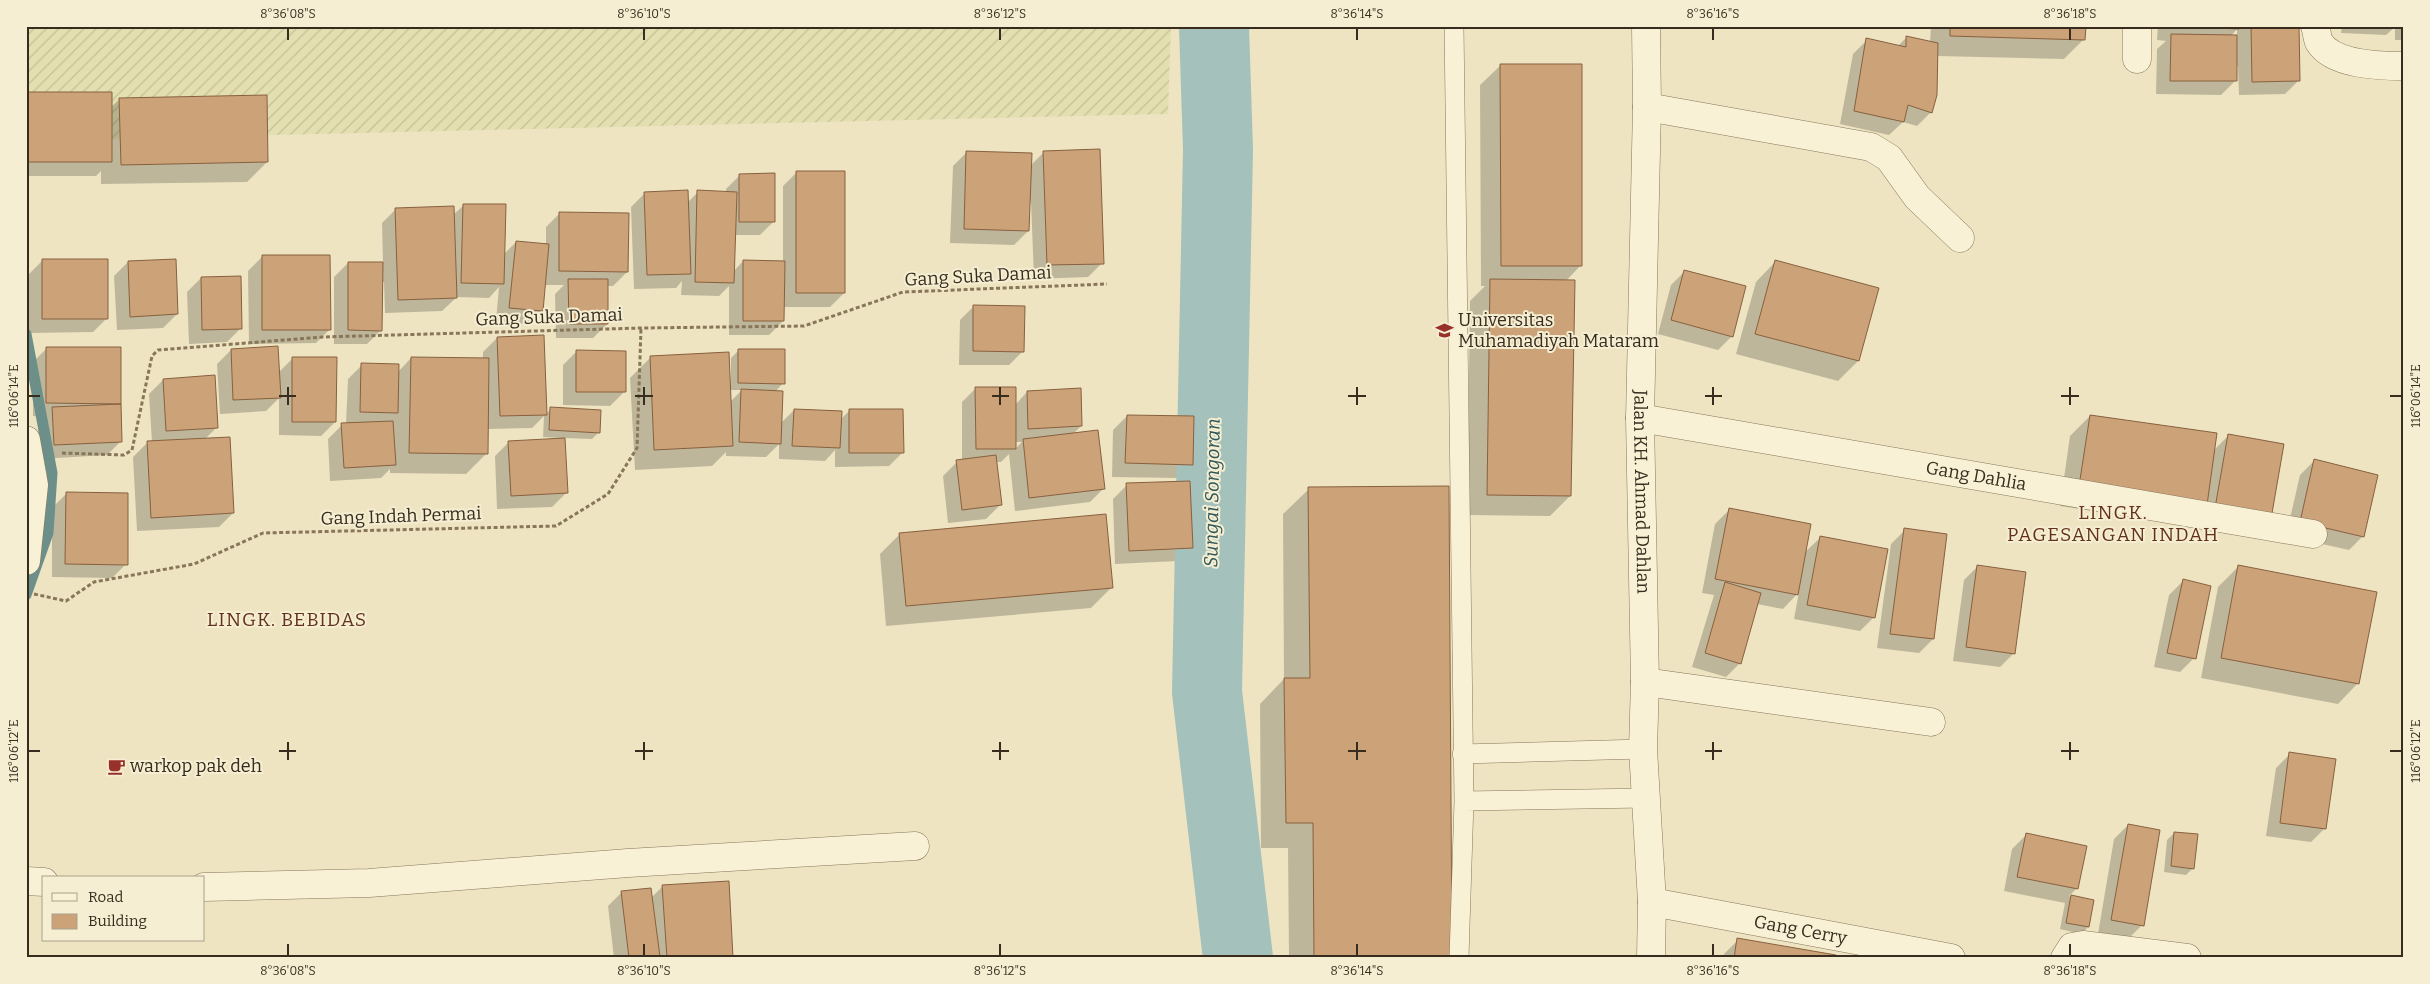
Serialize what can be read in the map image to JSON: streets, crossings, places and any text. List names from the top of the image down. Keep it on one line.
{"streets":{"street":["Gang Dahlia","Jalan KH. Ahmad Dahlan","Gang Cerry"],"path":["Gang Suka Damai","Gang Indah Permai"]},"crossings":[["Gang Suka Damai","Gang Indah Permai"],["Gang Dahlia","Jalan KH. Ahmad Dahlan"],["Jalan KH. Ahmad Dahlan","Gang Cerry"]],"districts":["LINGK. PAGESANGAN INDAH","LINGK. BEBIDAS"],"water":["Sungai Songoran"],"places":{"school or university":["Universitas Muhamadiyah Mataram"],"cafe":["warkop pak deh"]},"legend":["Road","Building"],"coordinates":["8°36'08\"S","8°36'10\"S","8°36'12\"S","8°36'14\"S","8°36'16\"S","8°36'18\"S","116°06'14\"E","116°06'12\"E"]}
